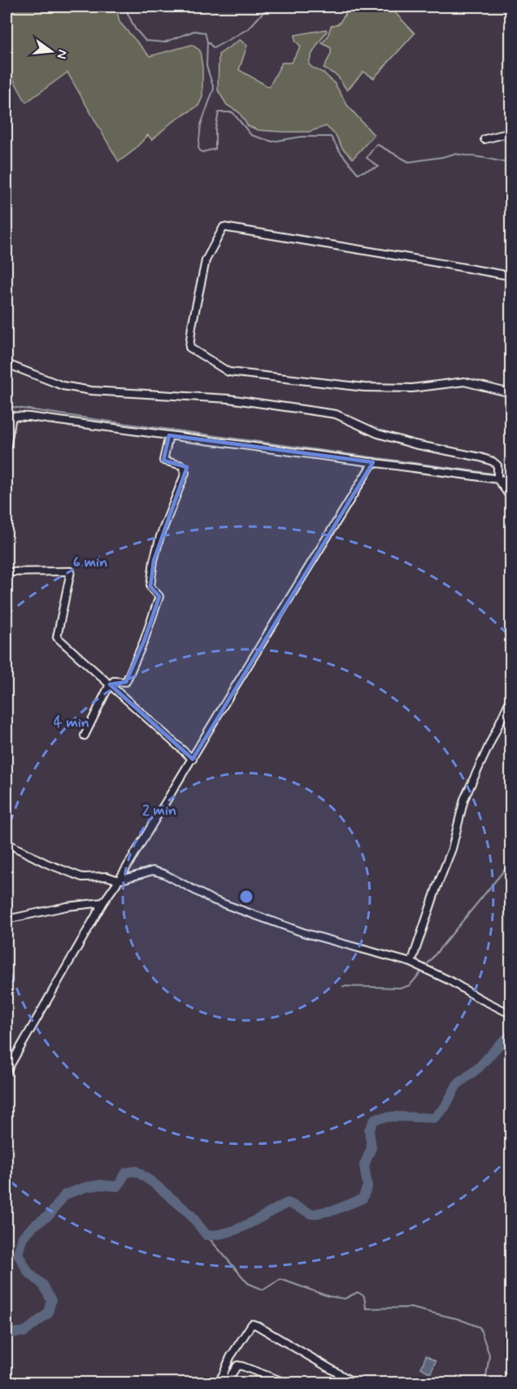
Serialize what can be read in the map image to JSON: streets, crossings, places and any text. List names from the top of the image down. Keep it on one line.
{"north":"right","rings":["6 min","4 min","2 min"]}
